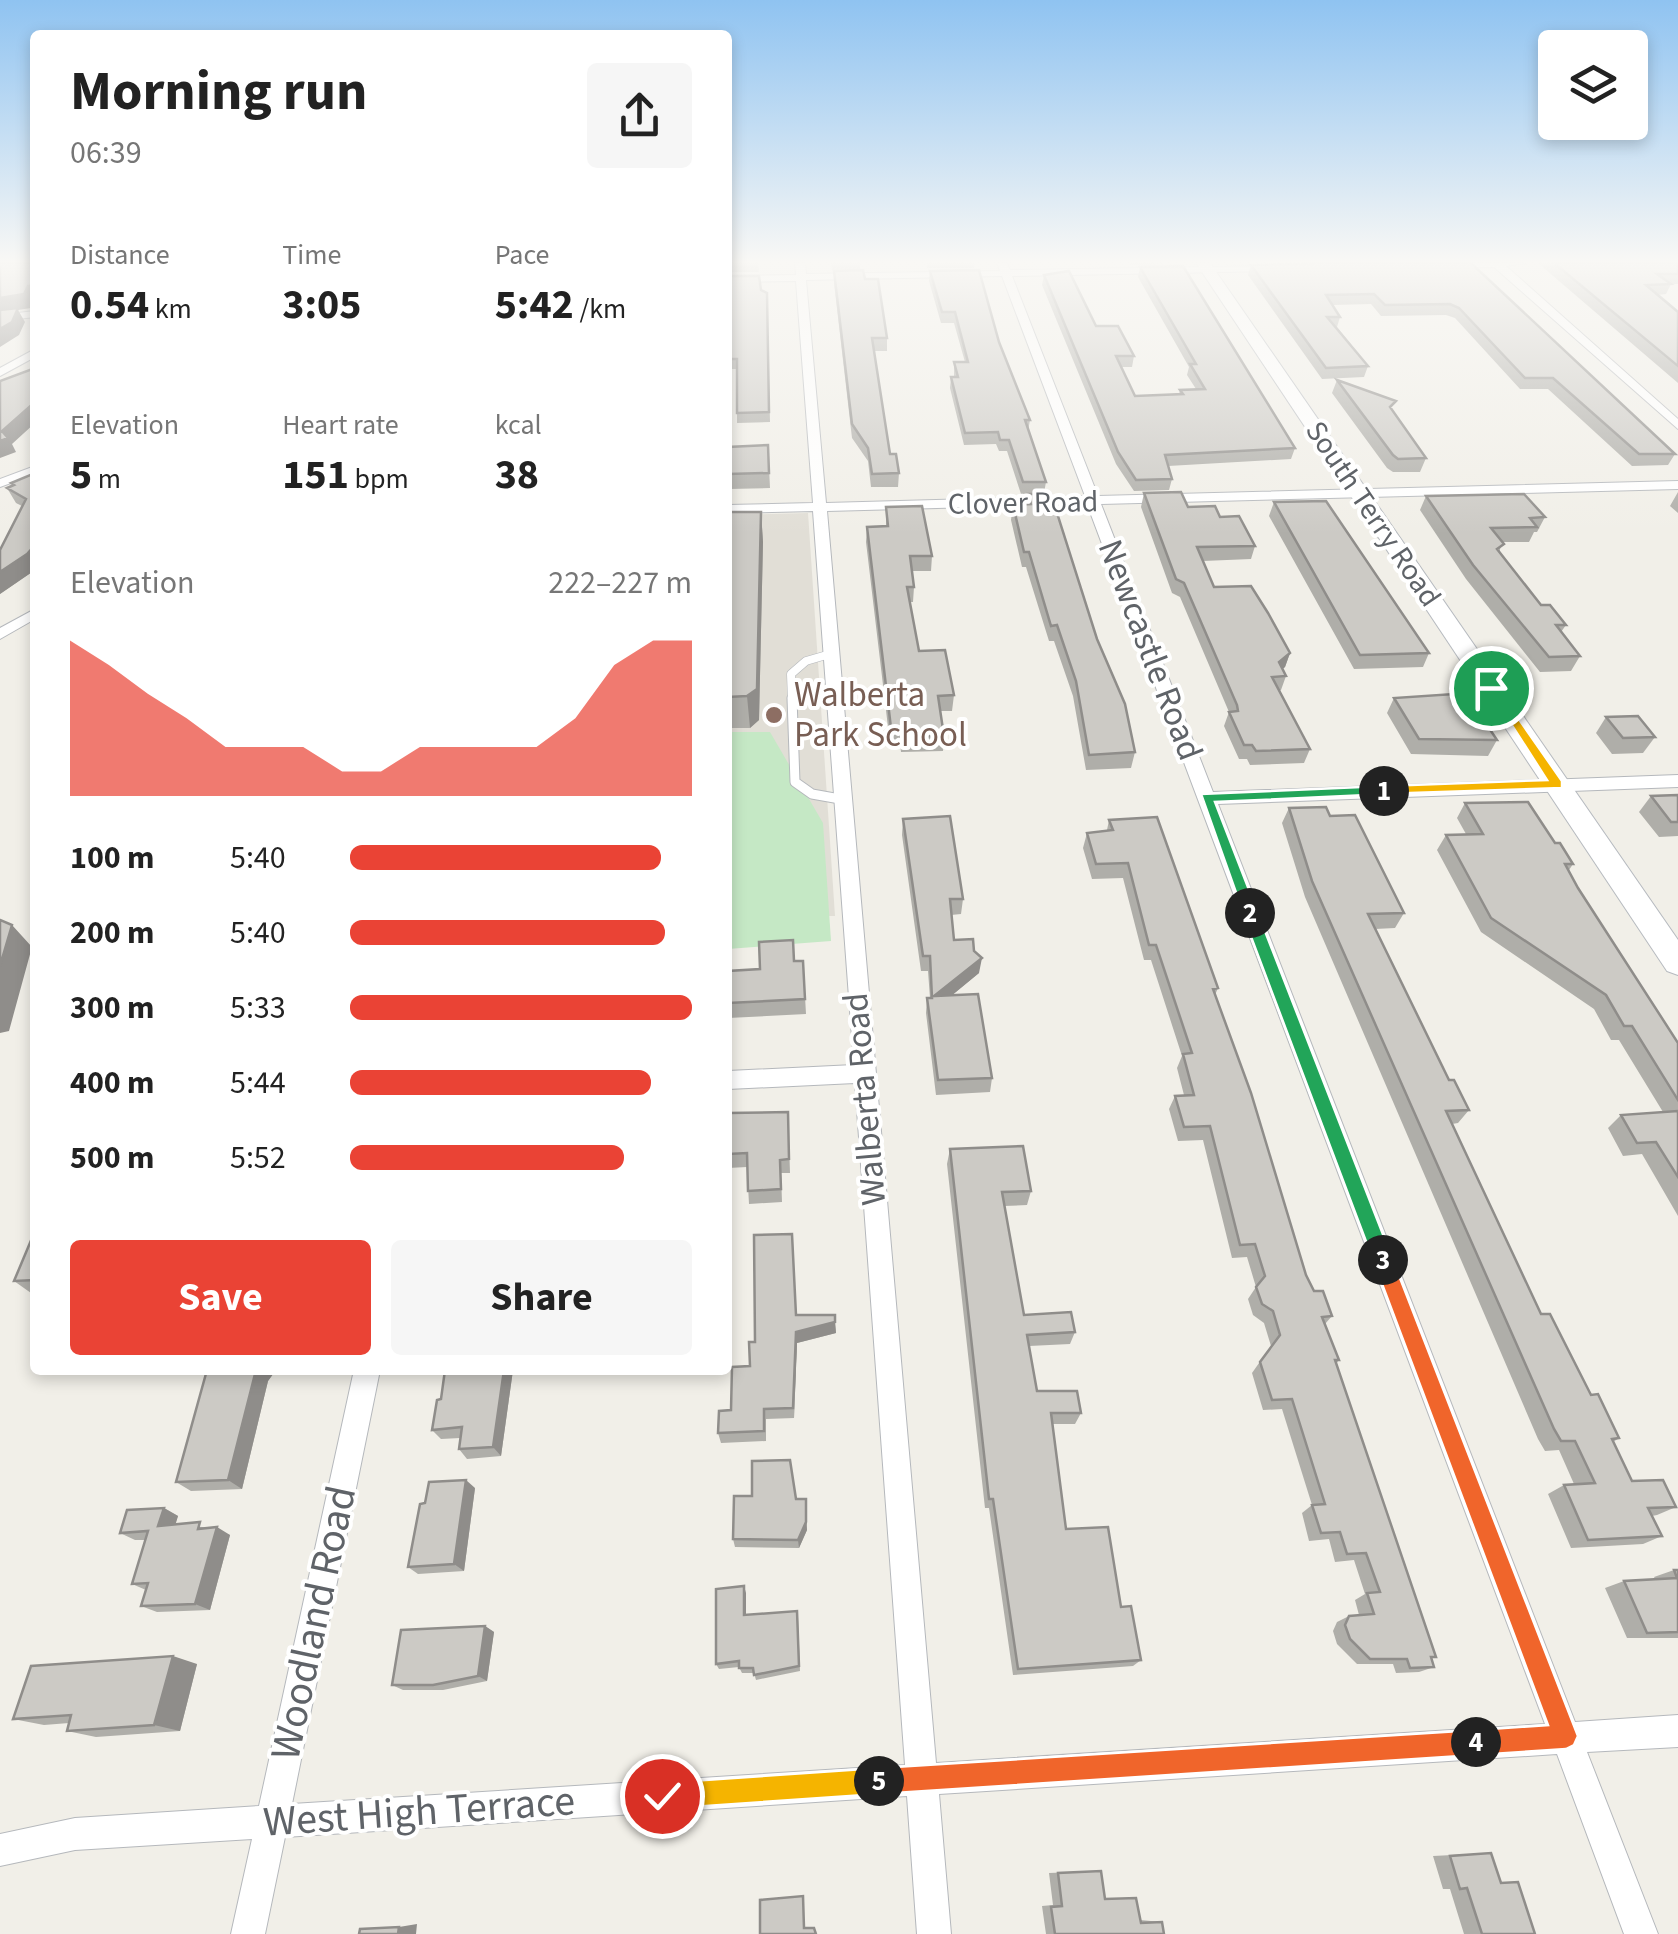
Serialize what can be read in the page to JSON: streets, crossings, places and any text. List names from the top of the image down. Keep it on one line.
{"streets":{"street":["Clover Road","South Terry Road","Newcastle Road","Walberta Road","Woodland Road","West High Terrace"]},"crossings":[["Clover Road","South Terry Road"],["Clover Road","Newcastle Road"],["Clover Road","Walberta Road"],["Newcastle Road","West High Terrace"],["Walberta Road","West High Terrace"],["Woodland Road","West High Terrace"]],"places":["Walberta Park School"],"page":{"heading":["Morning run","06:39"],"stats":[["Distance","0.54 km"],["Time","3:05"],["Pace","5:42 /km"],["Elevation","5 m"],["Heart rate","151 bpm"],["kcal","38"]],"chart":["Elevation","222–227 m"],"pins":["1","2","3","4","5"],"list":[{"name":"100 m","note":"5:40"},{"name":"200 m","note":"5:40"},{"name":"300 m","note":"5:33"},{"name":"400 m","note":"5:44"},{"name":"500 m","note":"5:52"}],"buttons":["Save","Share"]}}
